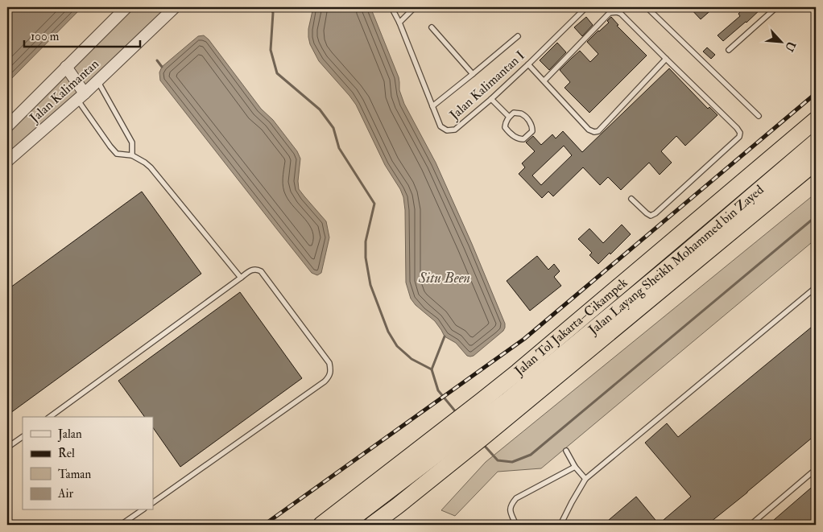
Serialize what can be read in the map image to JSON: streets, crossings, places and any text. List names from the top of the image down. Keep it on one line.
{"streets":{"highway":["Jalan Layang Sheikh Mohammed bin Zayed","Jalan Tol Jakarta–Cikampek"],"street":["Jalan Kalimantan"],"lane":["Jalan Kalimantan I"]},"water":["Situ Been"],"legend":["Jalan","Rel","Taman","Air"],"scale_bar":"100 m","north":"bottom right"}
